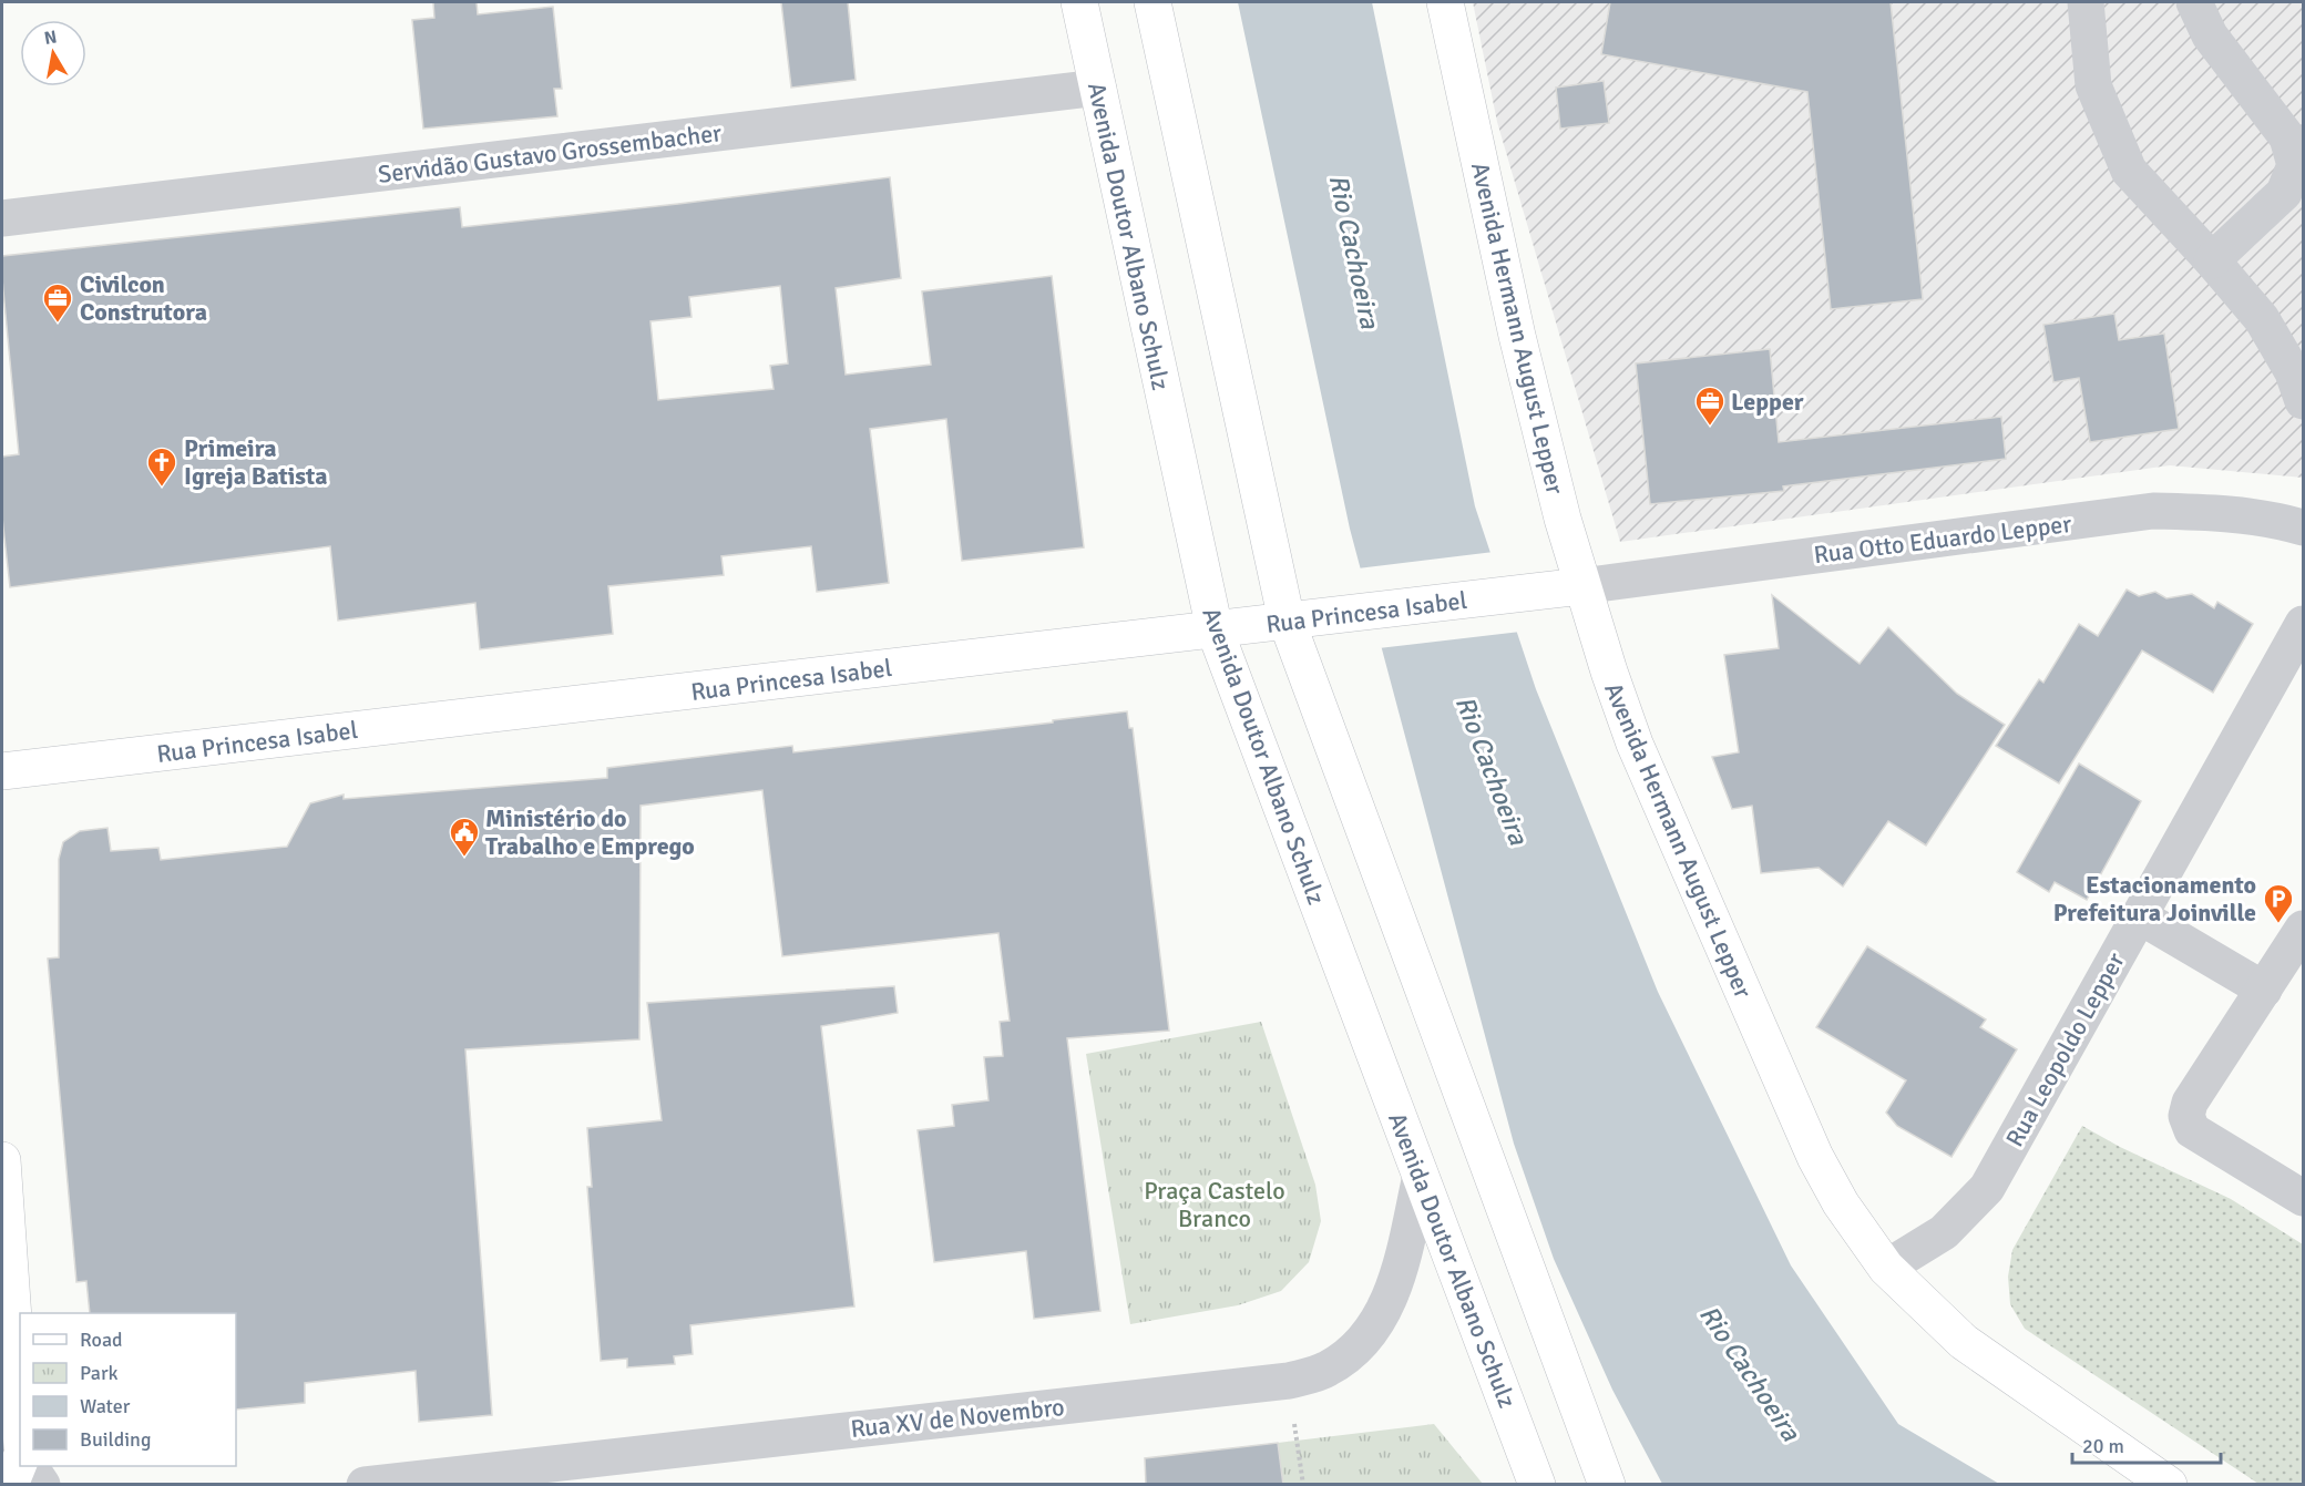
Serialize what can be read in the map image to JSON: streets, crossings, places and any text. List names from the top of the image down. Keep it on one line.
{"streets":{"main road":["Avenida Doutor Albano Schulz","Avenida Hermann August Lepper","Rua Princesa Isabel"],"street":["Servidão Gustavo Grossembacher","Rua Otto Eduardo Lepper","Rua Leopoldo Lepper","Rua XV de Novembro"]},"crossings":[["Servidão Gustavo Grossembacher","Avenida Doutor Albano Schulz"],["Avenida Doutor Albano Schulz","Rua Princesa Isabel"],["Avenida Doutor Albano Schulz","Rua XV de Novembro"],["Avenida Hermann August Lepper","Rua Otto Eduardo Lepper"],["Avenida Hermann August Lepper","Rua Princesa Isabel"],["Avenida Hermann August Lepper","Rua Leopoldo Lepper"],["Rua Otto Eduardo Lepper","Rua Princesa Isabel"]],"water":["Rio Cachoeira"],"parks":["Praça Castelo Branco"],"places":{"office":["Civilcon Construtora","Lepper"],"church":["Primeira Igreja Batista"],"public building":["Ministério do Trabalho e Emprego"],"parking":["Estacionamento Prefeitura Joinville"]},"legend":["Road","Park","Water","Building"],"scale_bar":"20 m","north":"top"}
